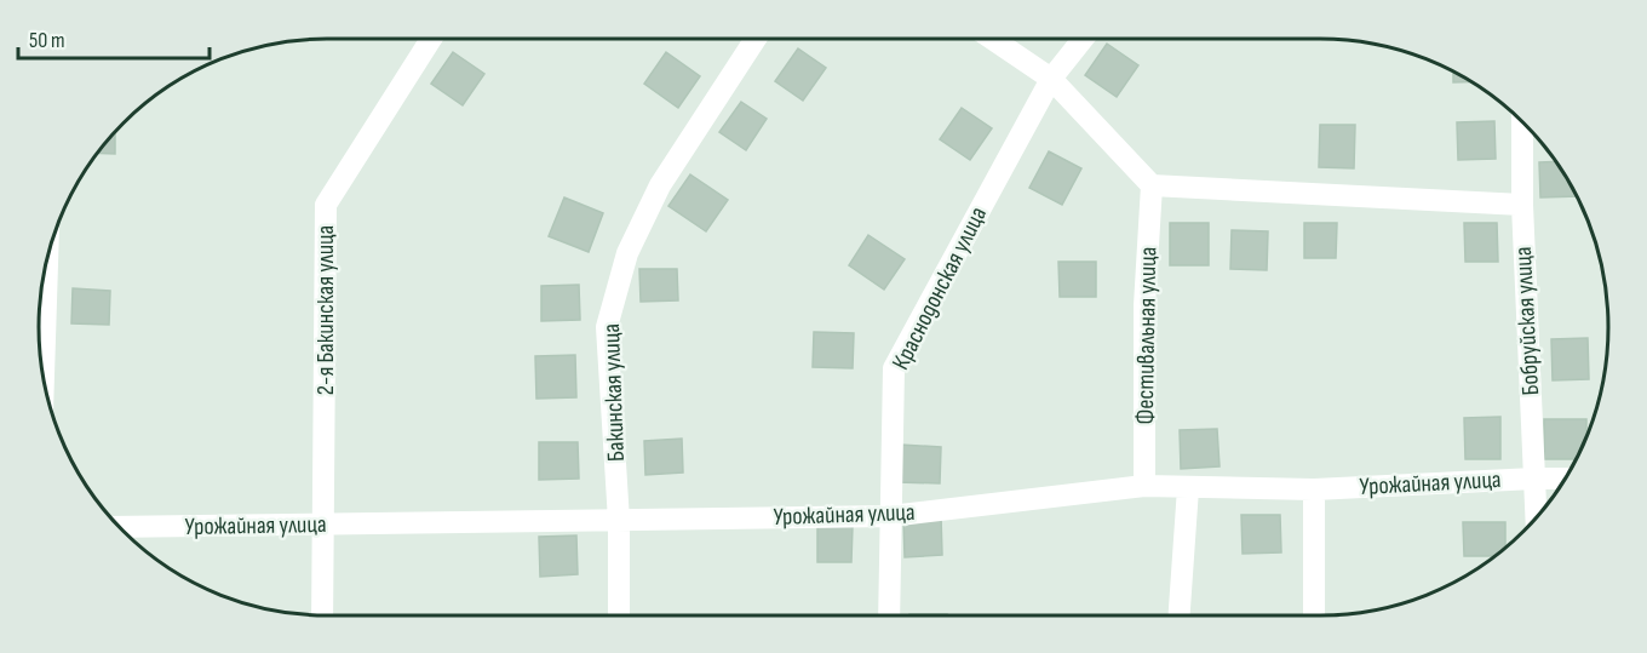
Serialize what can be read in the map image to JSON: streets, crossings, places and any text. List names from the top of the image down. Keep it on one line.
{"streets":{"street":["Краснодонская улица","2-я Бакинская улица","Бобруйская улица","Фестивальная улица","Бакинская улица","Урожайная улица"]},"crossings":[["Краснодонская улица","Урожайная улица"],["2-я Бакинская улица","Урожайная улица"],["Бобруйская улица","Урожайная улица"],["Фестивальная улица","Урожайная улица"],["Бакинская улица","Урожайная улица"]],"scale_bar":"50 m"}
